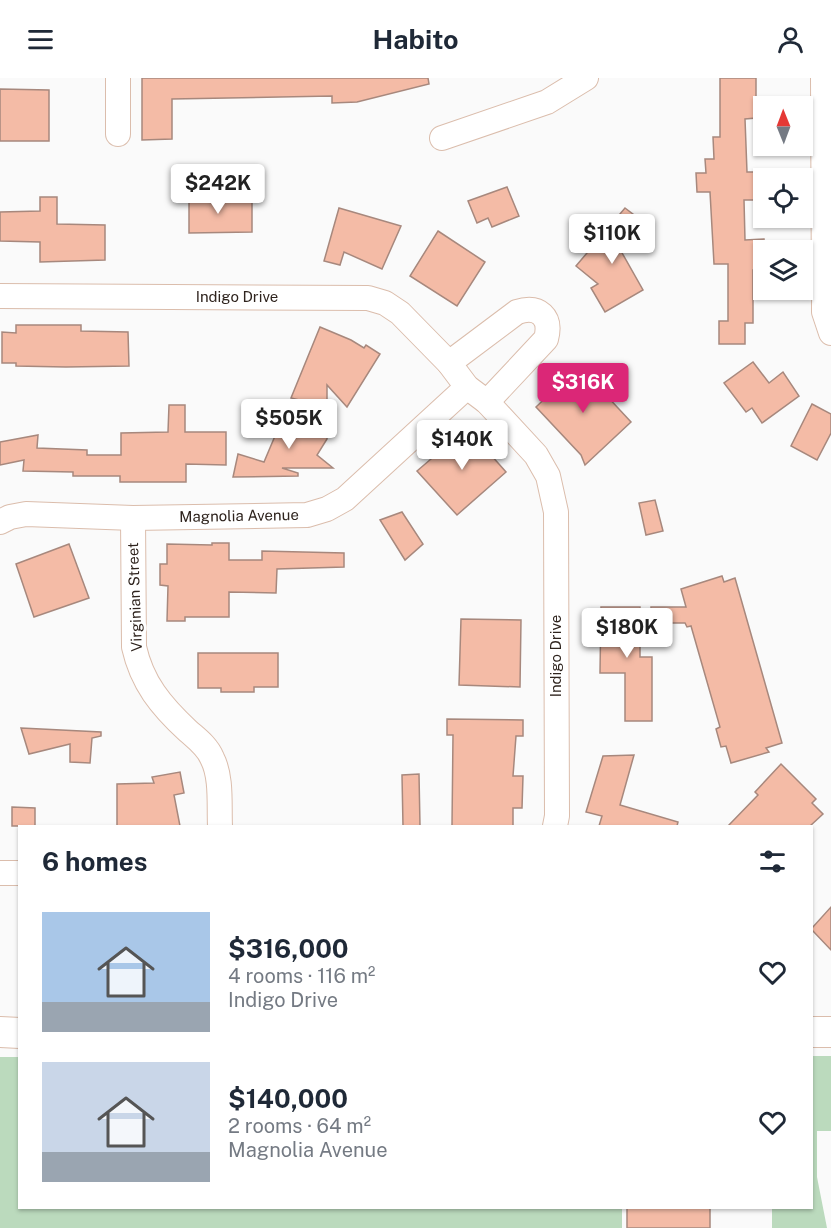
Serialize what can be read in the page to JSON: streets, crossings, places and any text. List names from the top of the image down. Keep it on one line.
{"streets":{"street":["Indigo Drive","Magnolia Avenue","Virginian Street"]},"crossings":[["Indigo Drive","Magnolia Avenue"],["Magnolia Avenue","Virginian Street"]],"north":"top","page":{"header":"Habito","price":["$242K","$110K","$316K","$505K","$140K","$180K"],"heading":"6 homes","list":[{"name":"$316,000","note":"4 rooms · 116 m² · Indigo Drive"},{"name":"$140,000","note":"2 rooms · 64 m² · Magnolia Avenue"}]}}
